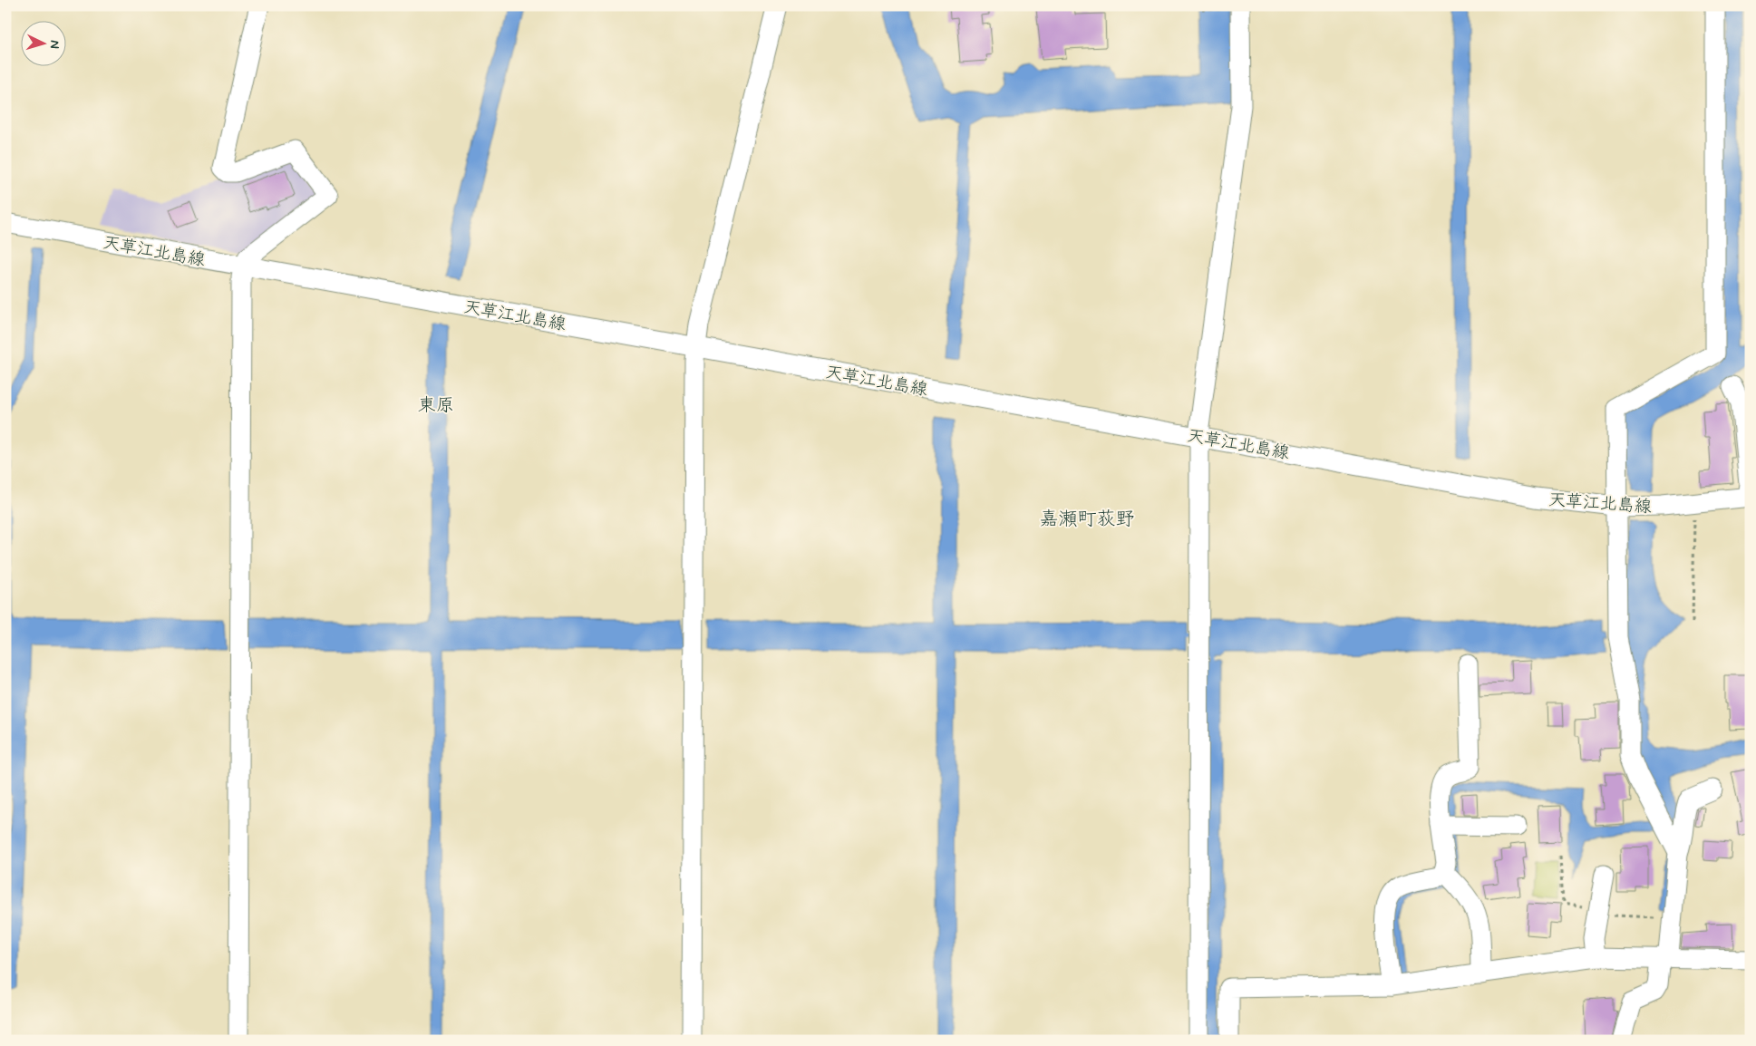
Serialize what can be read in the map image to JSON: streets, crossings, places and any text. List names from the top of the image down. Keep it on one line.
{"streets":{"street":["天草江北島線"]},"districts":["東原","嘉瀬町荻野"],"north":"right"}
